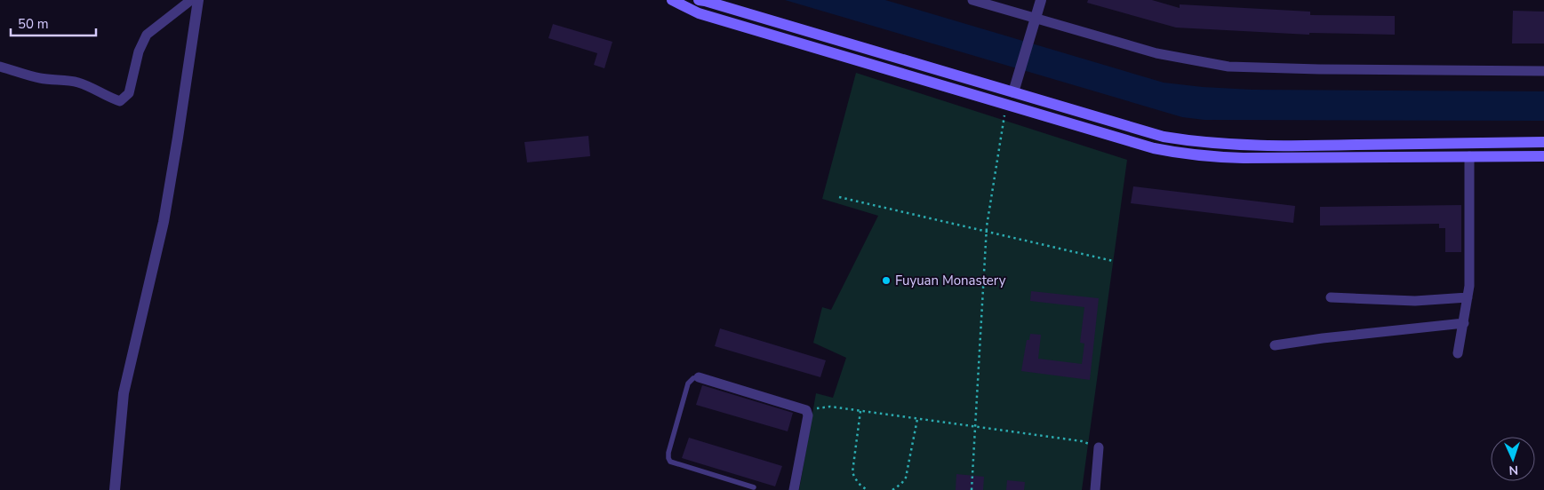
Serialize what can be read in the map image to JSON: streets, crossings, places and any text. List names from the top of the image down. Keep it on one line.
{"places":["Fuyuan Monastery"],"scale_bar":"50 m","north":"bottom"}
